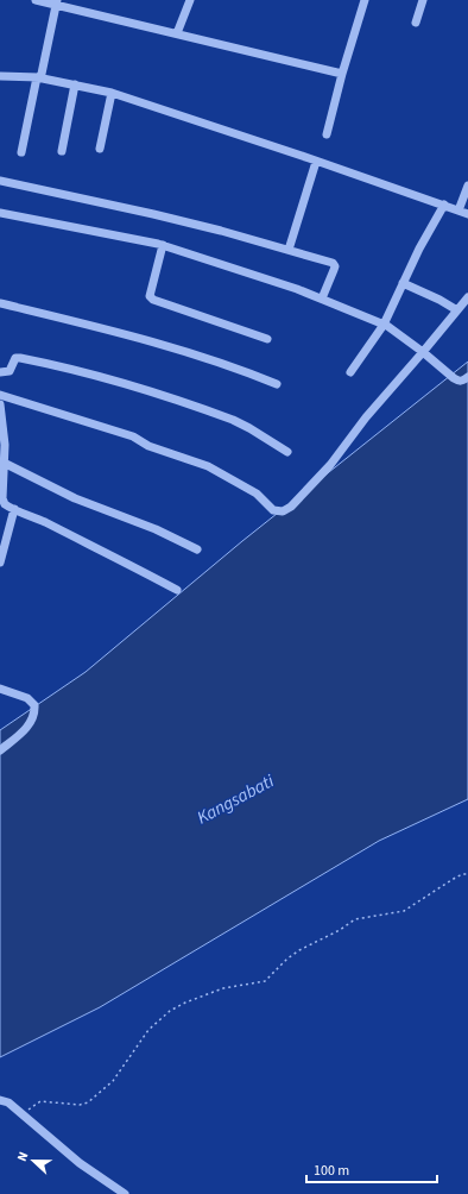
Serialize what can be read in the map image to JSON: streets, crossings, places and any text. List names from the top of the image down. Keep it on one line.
{"water":["Kangsabati"],"scale_bar":"100 m","north":"left"}
